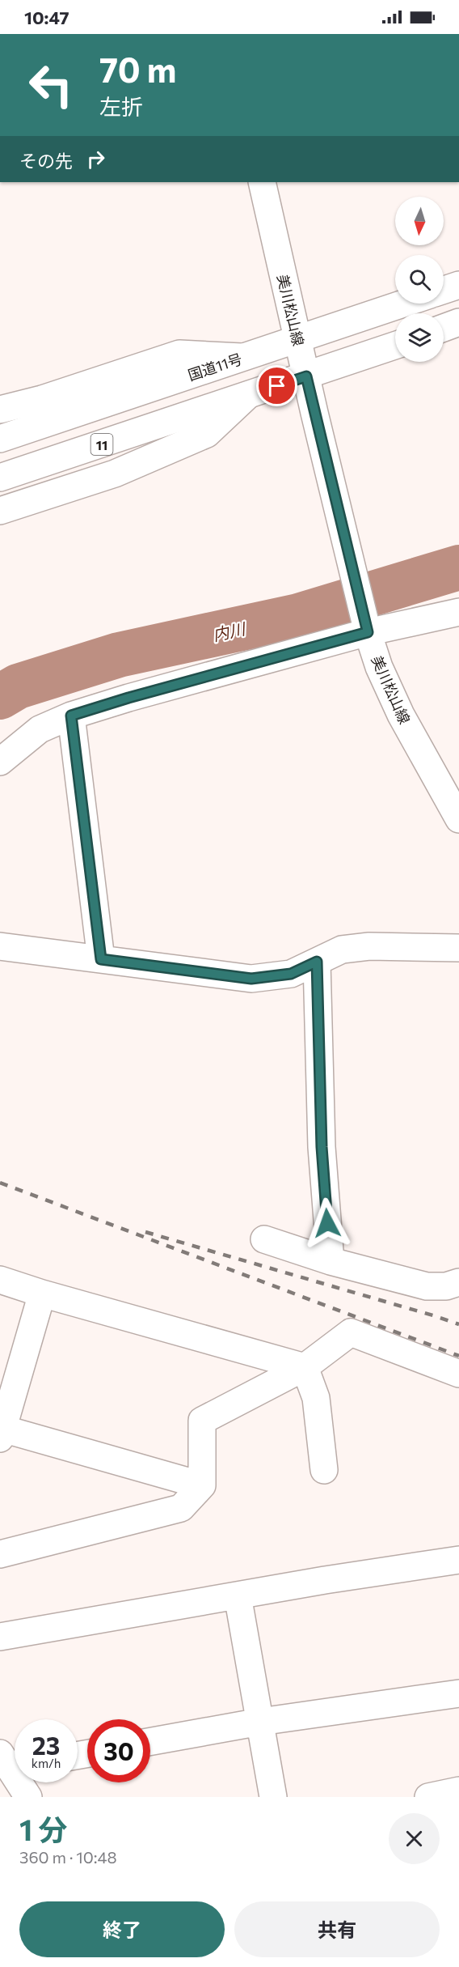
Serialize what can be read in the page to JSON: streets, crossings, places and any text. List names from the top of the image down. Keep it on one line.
{"streets":{"main road":["美川松山線","国道11号","11"]},"crossings":[["美川松山線","国道11号"],["美川松山線","11"]],"water":["内川"],"north":"bottom","page":{"status":"10:47","turn":["70 m","左折"],"then":"その先","speed":"23 km/h","limit":"30","heading":["1 分","360 m · 10:48"],"buttons":["終了","共有"]}}
